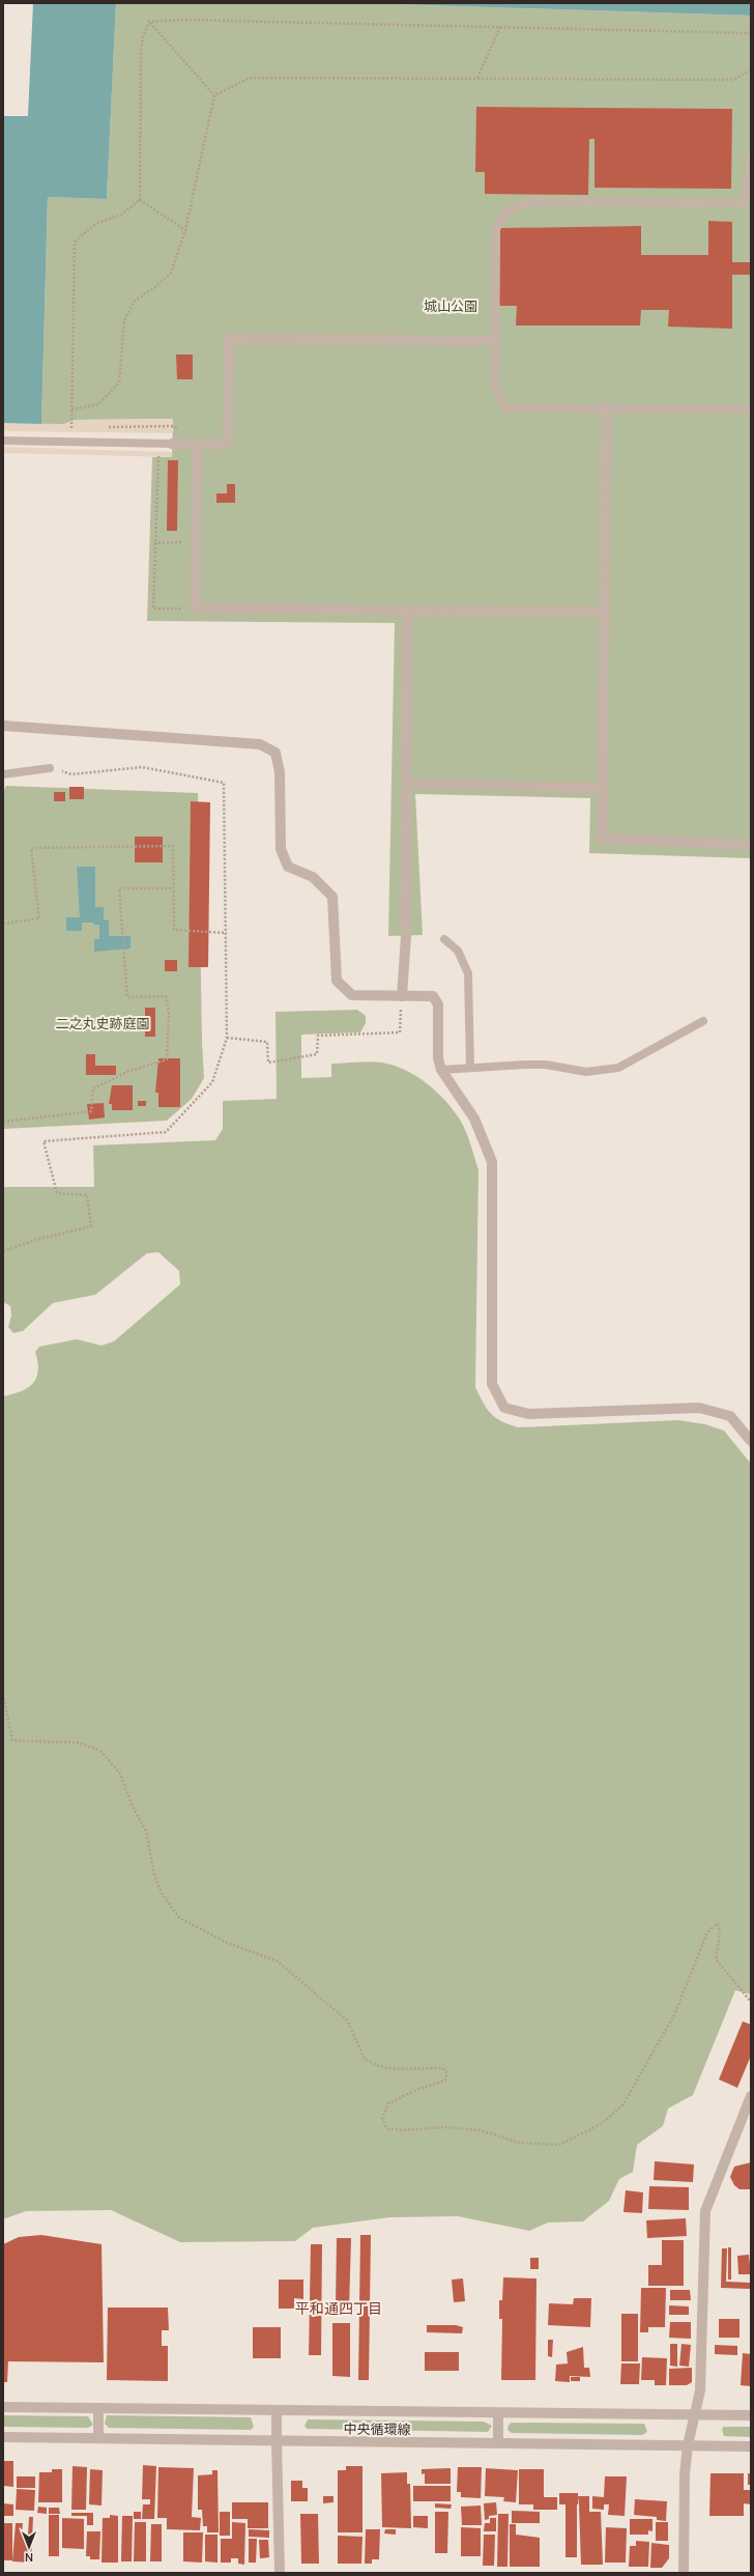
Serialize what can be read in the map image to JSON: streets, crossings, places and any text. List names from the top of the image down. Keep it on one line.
{"streets":{"street":["中央循環線"]},"districts":["平和通四丁目"],"parks":["城山公園","二之丸史跡庭園"],"north":"bottom"}
